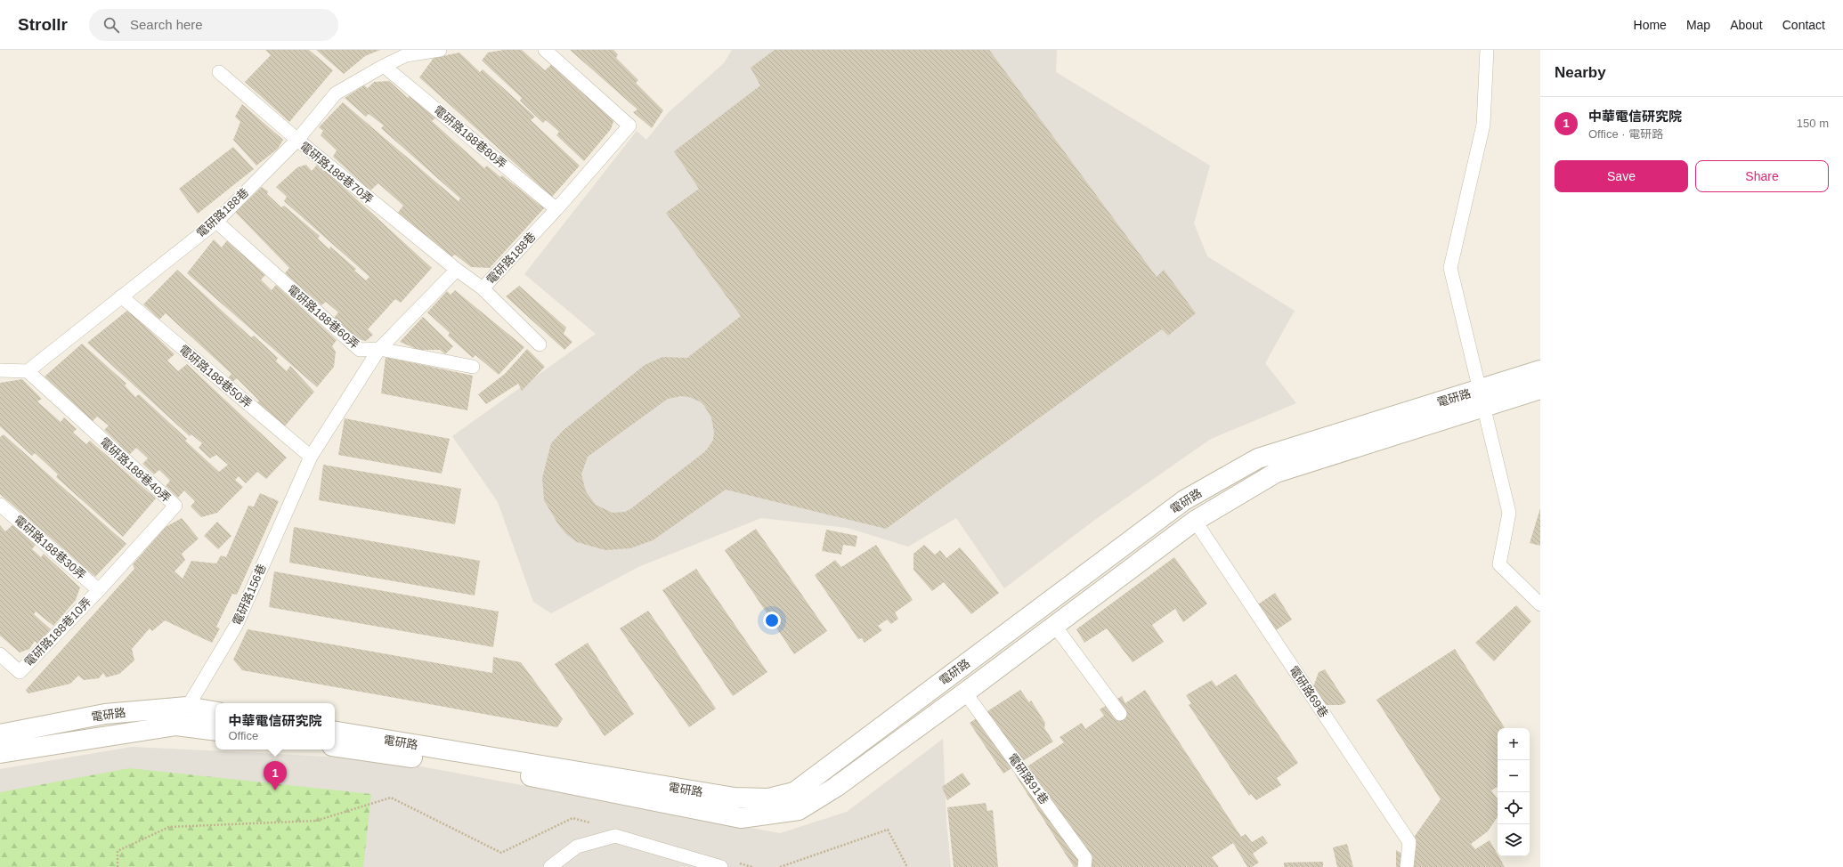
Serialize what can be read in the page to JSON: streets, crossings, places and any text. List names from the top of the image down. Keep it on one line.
{"streets":{"street":["電研路"],"lane":["電研路188巷80弄","電研路188巷70弄","電研路188巷","電研路188巷60弄","電研路188巷50弄","電研路188巷40弄","電研路188巷30弄","電研路156巷","電研路188巷10弄","電研路69巷","電研路91巷"]},"crossings":[["電研路188巷80弄","電研路188巷"],["電研路188巷70弄","電研路188巷"],["電研路188巷","電研路188巷60弄"],["電研路188巷","電研路188巷50弄"],["電研路188巷","電研路188巷40弄"],["電研路188巷50弄","電研路156巷"],["電研路","電研路156巷"],["電研路","電研路69巷"],["電研路","電研路91巷"],["電研路188巷40弄","電研路188巷30弄"],["電研路188巷40弄","電研路188巷10弄"],["電研路188巷30弄","電研路188巷10弄"]],"page":{"header":"Strollr","search":"Search here","nav":["Home","Map","About","Contact"],"heading":"Nearby","list":[{"mark":"1","name":"中華電信研究院","note":"Office · 電研路","value":"150 m"}],"buttons":["Save","Share"],"popup":["中華電信研究院","Office"],"map_buttons":["+","−"],"pins":"1"}}
